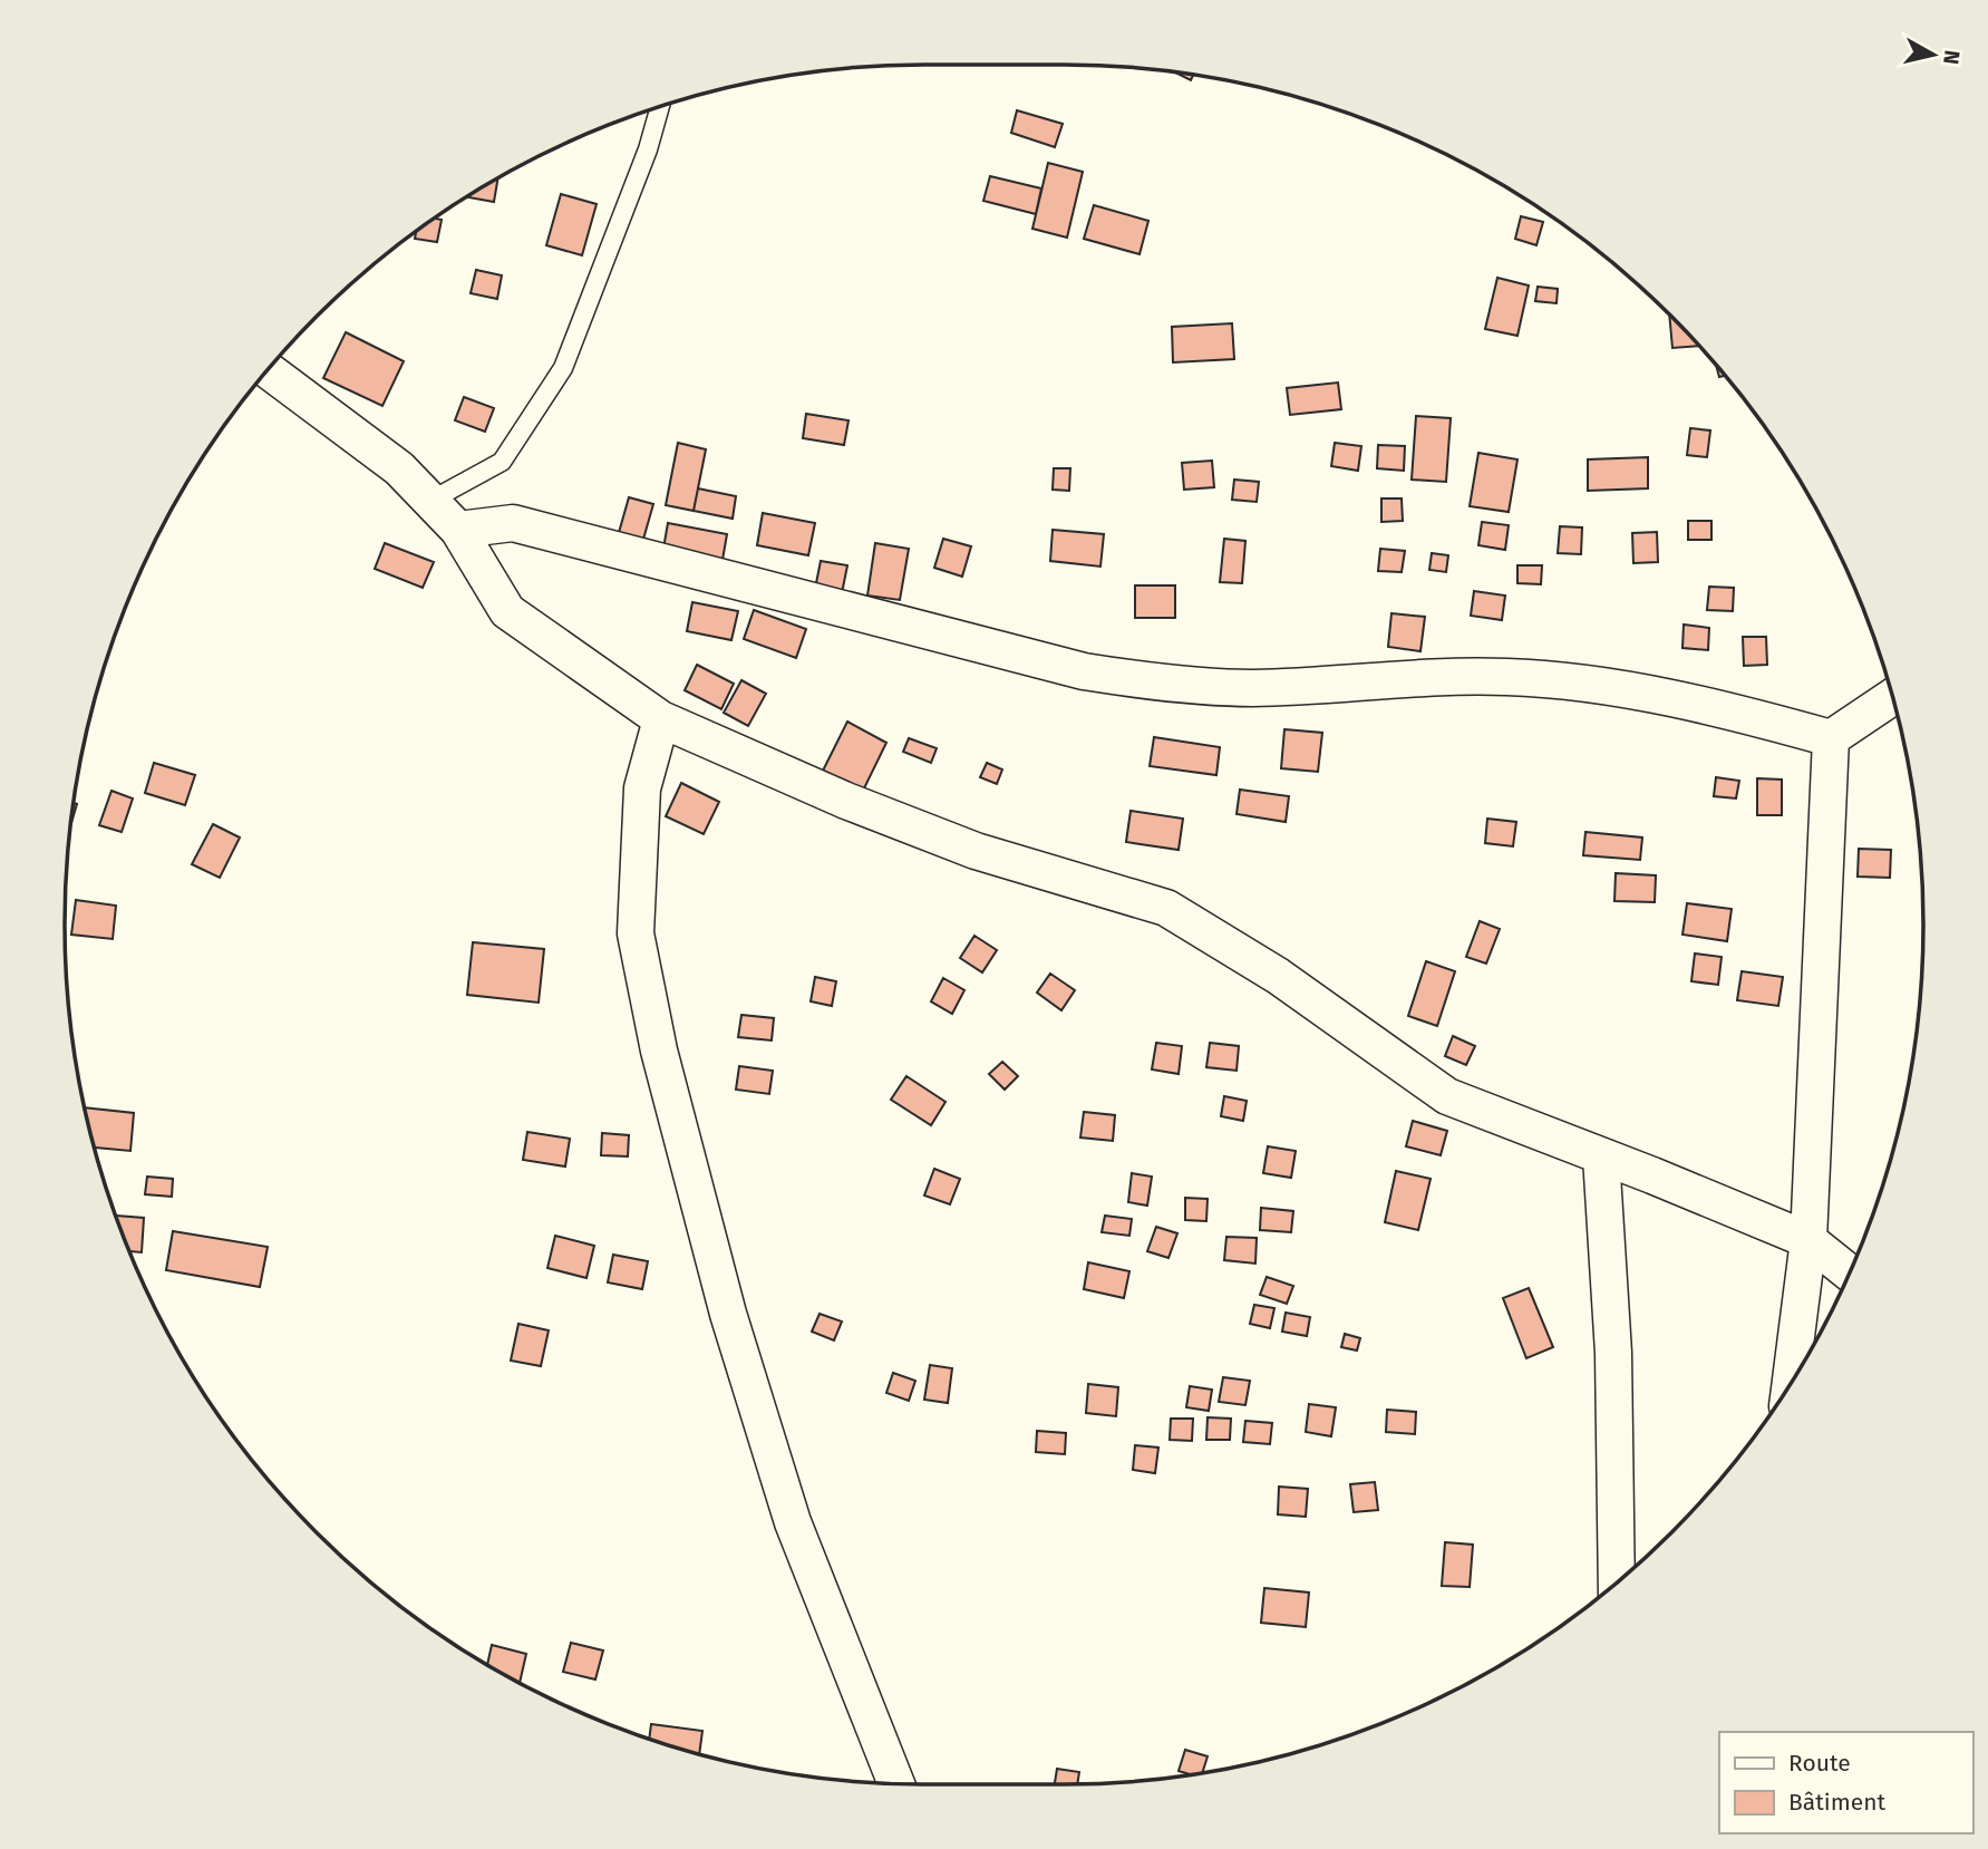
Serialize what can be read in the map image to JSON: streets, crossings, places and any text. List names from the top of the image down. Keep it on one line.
{"legend":["Route","Bâtiment"],"north":"right"}
